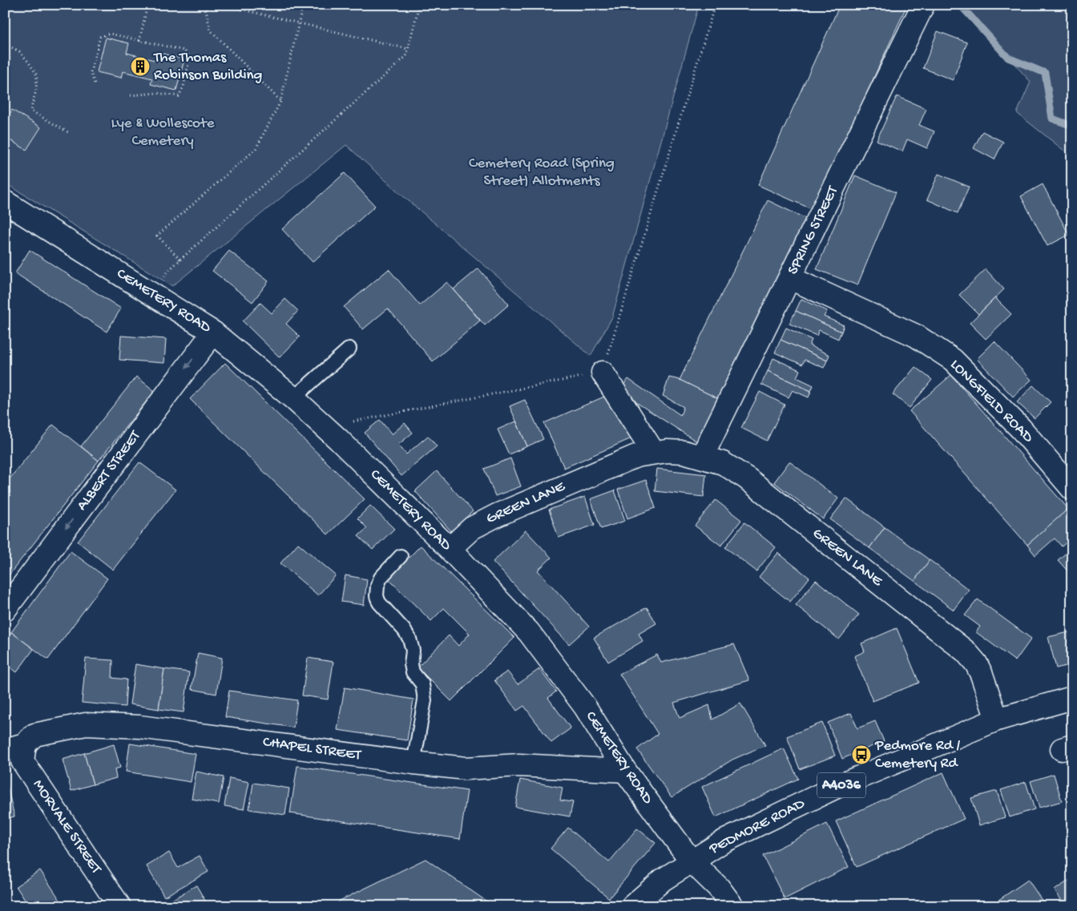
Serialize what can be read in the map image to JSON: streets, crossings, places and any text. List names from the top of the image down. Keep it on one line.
{"streets":{"main road":["SPRING STREET","CEMETERY ROAD","LONGFIELD ROAD","ALBERT STREET","GREEN LANE","CHAPEL STREET","A4036","MORVALE STREET","PEDMORE ROAD"]},"crossings":[["SPRING STREET","LONGFIELD ROAD"],["SPRING STREET","GREEN LANE"],["CEMETERY ROAD","ALBERT STREET"],["CEMETERY ROAD","GREEN LANE"],["CEMETERY ROAD","CHAPEL STREET"],["CEMETERY ROAD","PEDMORE ROAD"],["GREEN LANE","PEDMORE ROAD"],["CHAPEL STREET","MORVALE STREET"]],"one_way":["ALBERT STREET"],"parks":["Lye & Wollescote Cemetery","Cemetery Road (Spring Street) Allotments"],"places":{"building":["The Thomas Robinson Building"],"bus stop":["Pedmore Rd / Cemetery Rd"]}}
